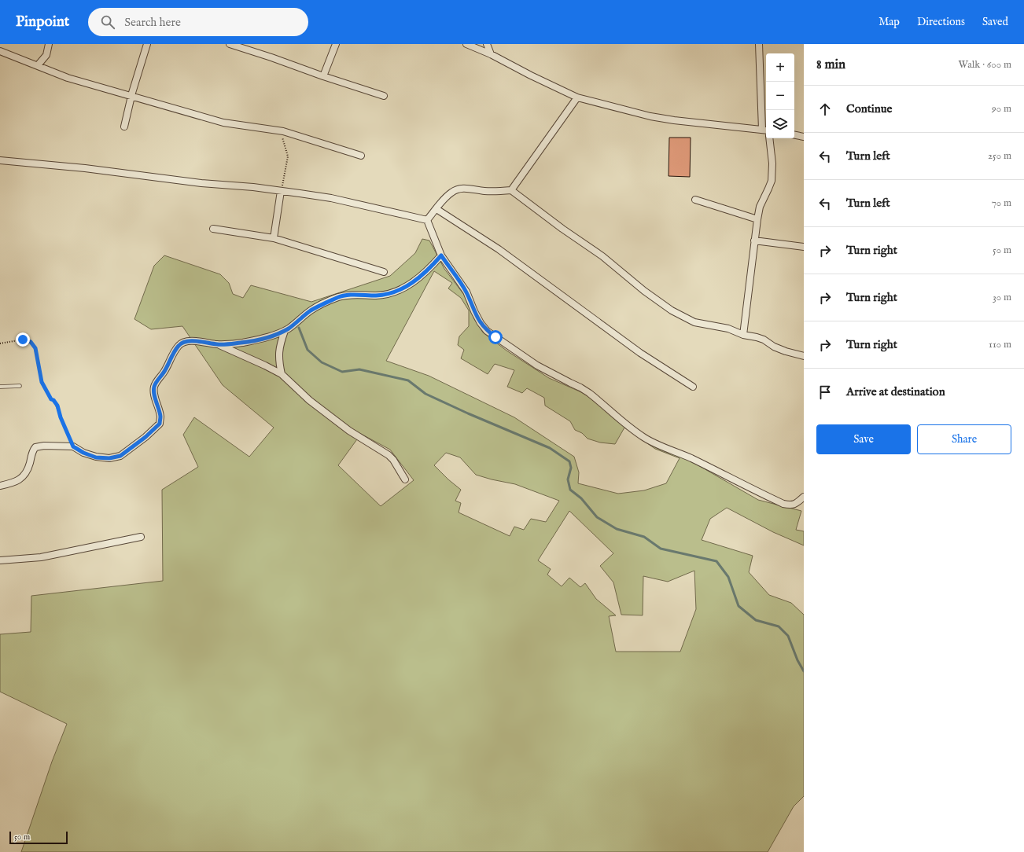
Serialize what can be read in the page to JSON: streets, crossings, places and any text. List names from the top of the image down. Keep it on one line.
{"scale_bar":"50 m","page":{"header":"Pinpoint","search":"Search here","nav":["Map","Directions","Saved"],"heading":["8 min","Walk · 600 m"],"map_buttons":["+","−"],"list":[["Continue","90 m"],["Turn left","250 m"],["Turn left","70 m"],["Turn right","50 m"],["Turn right","30 m"],["Turn right","110 m"],"Arrive at destination"],"buttons":["Save","Share"],"scale":"50 m"}}
